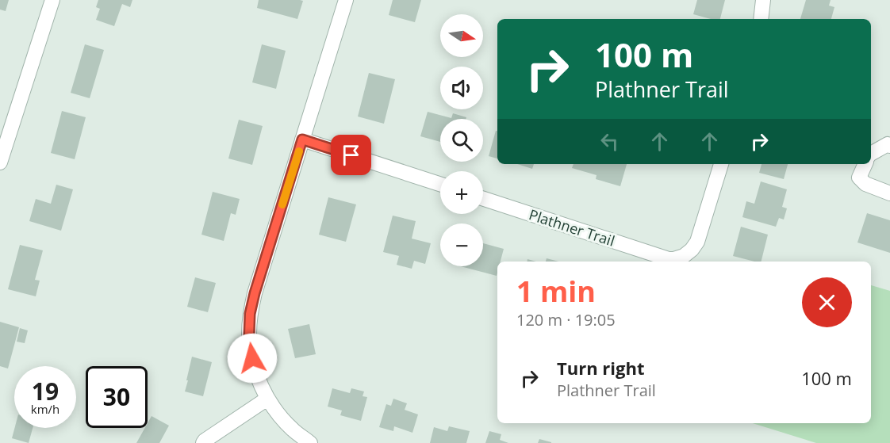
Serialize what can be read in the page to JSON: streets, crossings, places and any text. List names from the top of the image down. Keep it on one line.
{"streets":{"street":["Plathner Trail"]},"north":"right","page":{"map_buttons":["+","−"],"turn":["100 m","Plathner Trail"],"heading":["1 min","120 m · 19:05"],"list":[{"name":"Turn right","note":"Plathner Trail","value":"100 m"}],"speed":"19 km/h","limit":"30"}}
